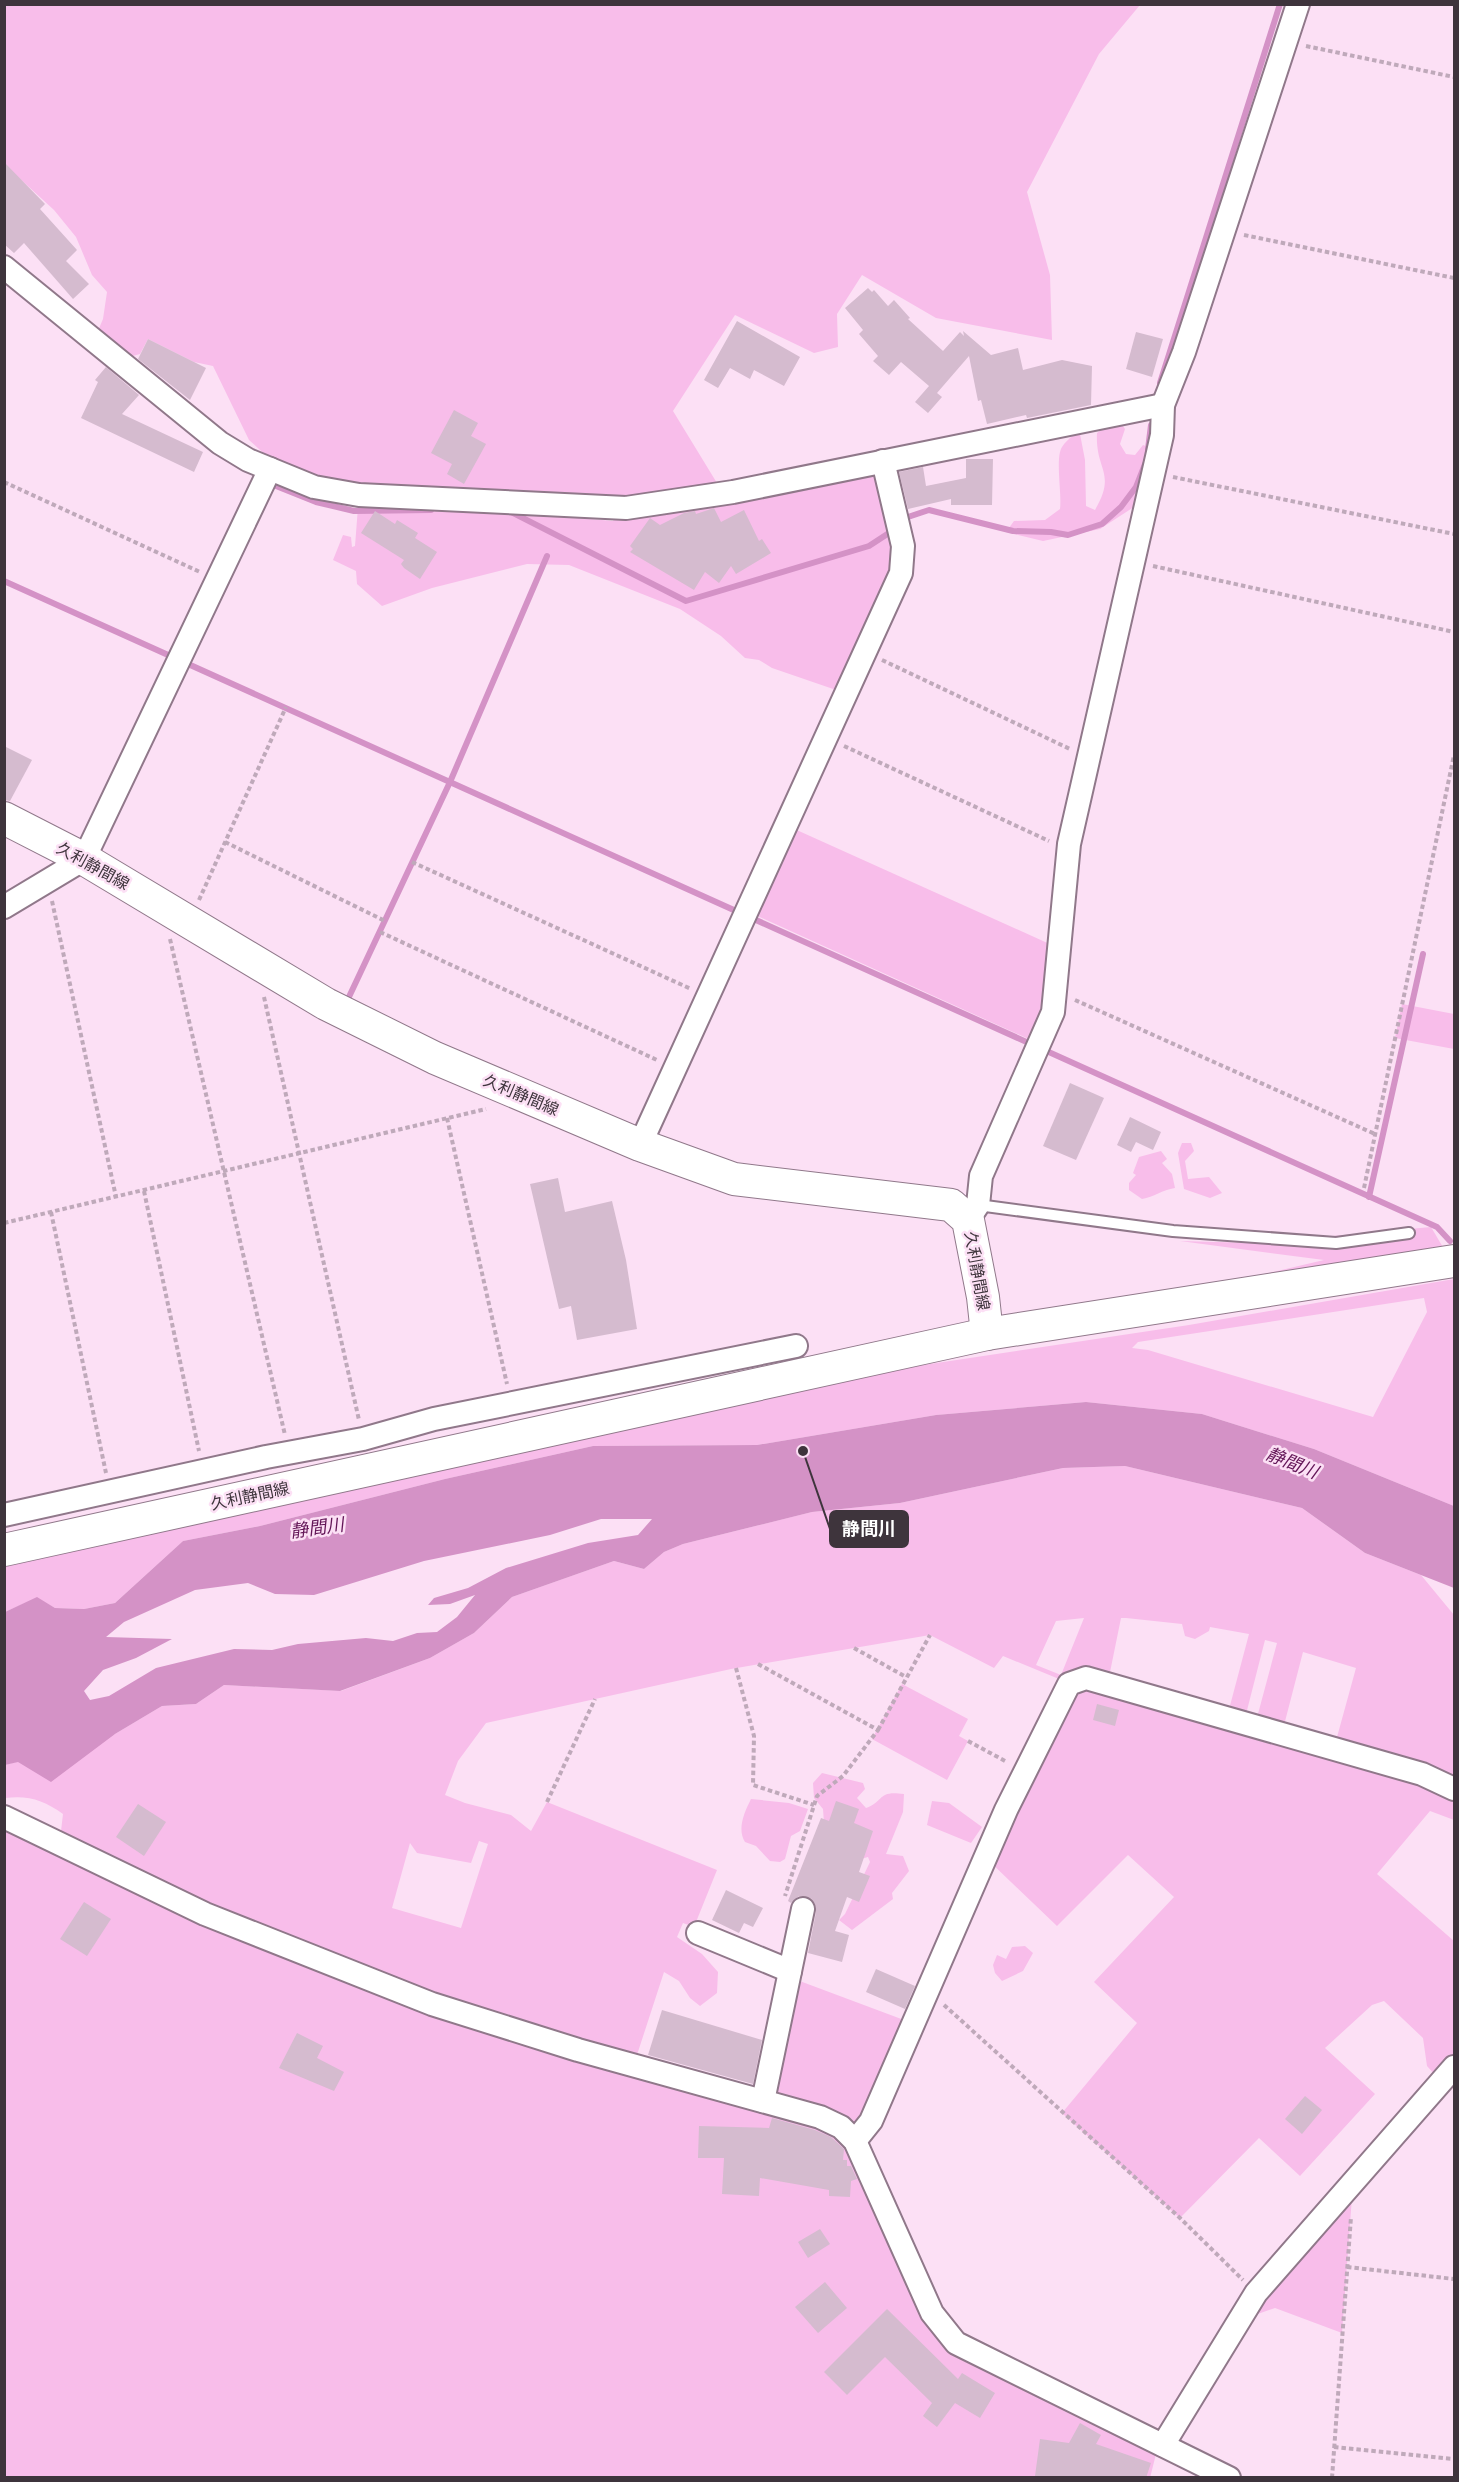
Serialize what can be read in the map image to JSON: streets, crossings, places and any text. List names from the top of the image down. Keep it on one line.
{"streets":{"main road":["久利静間線"]},"water":["静間川"],"places":["静間川"]}
